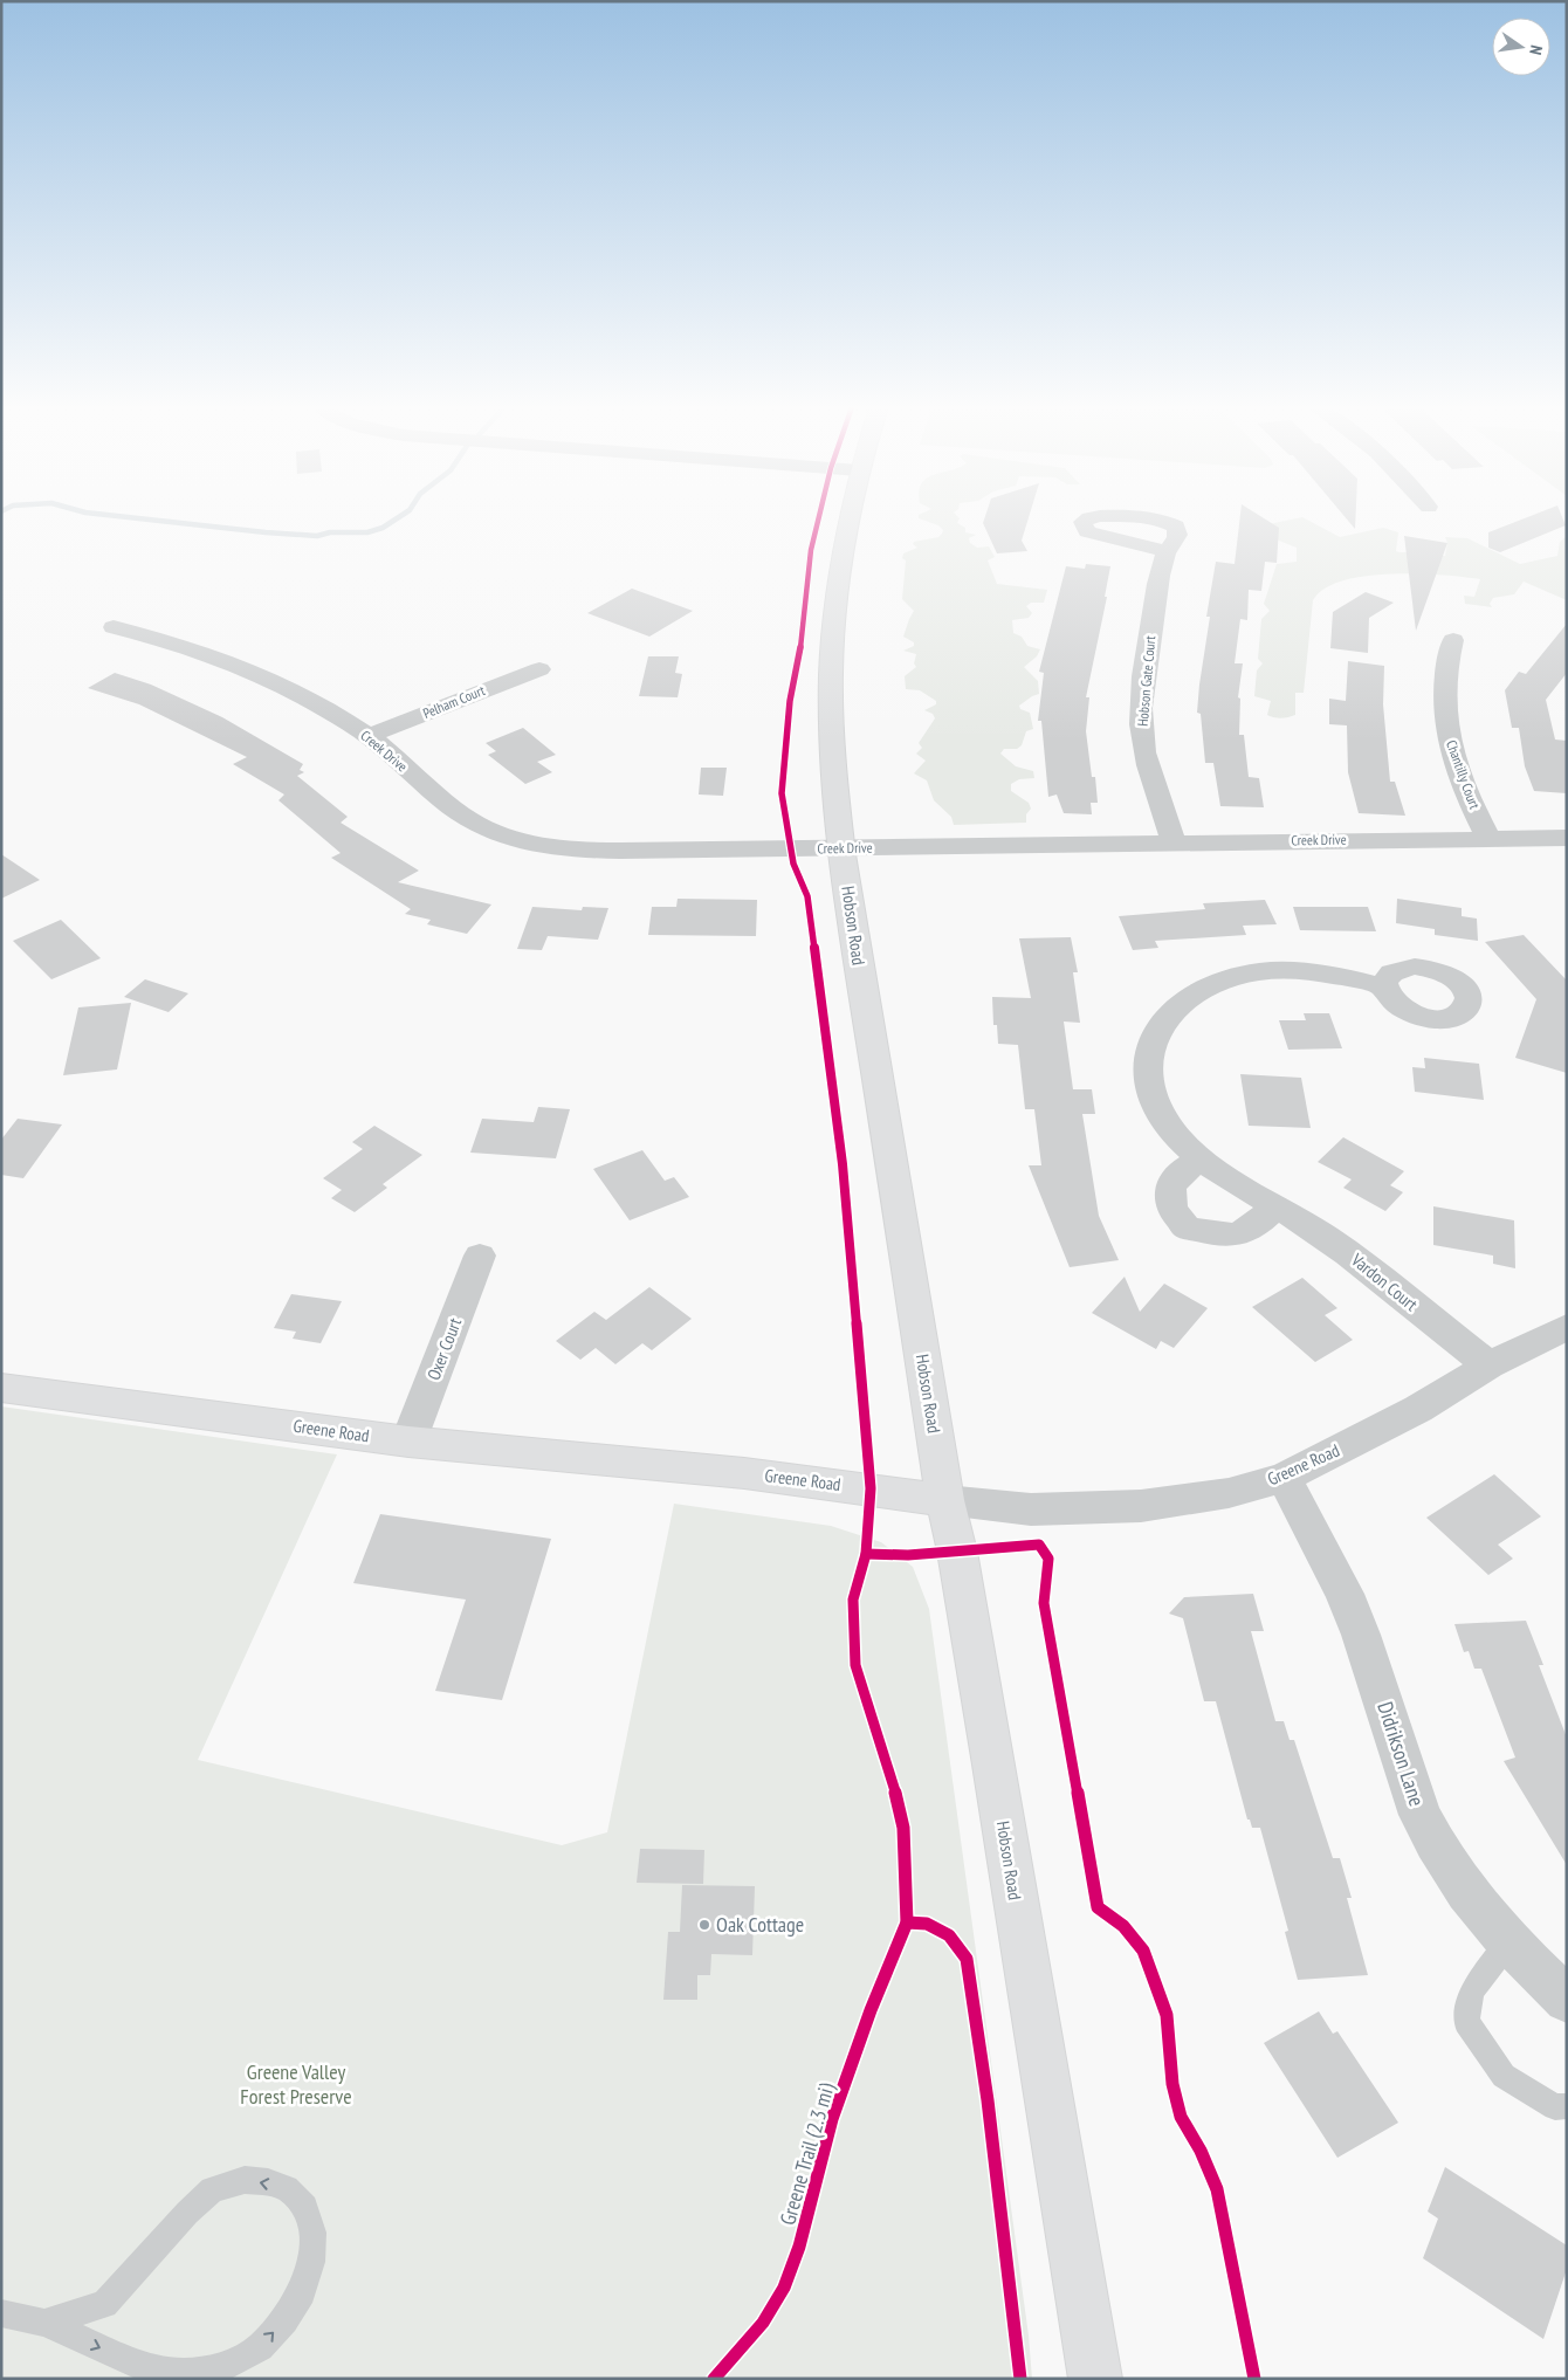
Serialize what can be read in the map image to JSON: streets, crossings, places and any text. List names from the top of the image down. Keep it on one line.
{"streets":{"main road":["Hobson Road","Greene Road"],"street":["Hobson Gate Court","Pelham Court","Creek Drive","Chantilly Court","Vardon Court","Oxer Court","Didrikson Lane"],"cycle path":["Greene Trail (2.3 mi)"]},"crossings":[["Hobson Gate Court","Creek Drive"],["Pelham Court","Creek Drive"],["Creek Drive","Chantilly Court"],["Creek Drive","Hobson Road"],["Hobson Road","Greene Road"],["Vardon Court","Greene Road"],["Oxer Court","Greene Road"],["Greene Road","Didrikson Lane"]],"parks":["Greene Valley Forest Preserve"],"places":["Oak Cottage"],"north":"right"}
